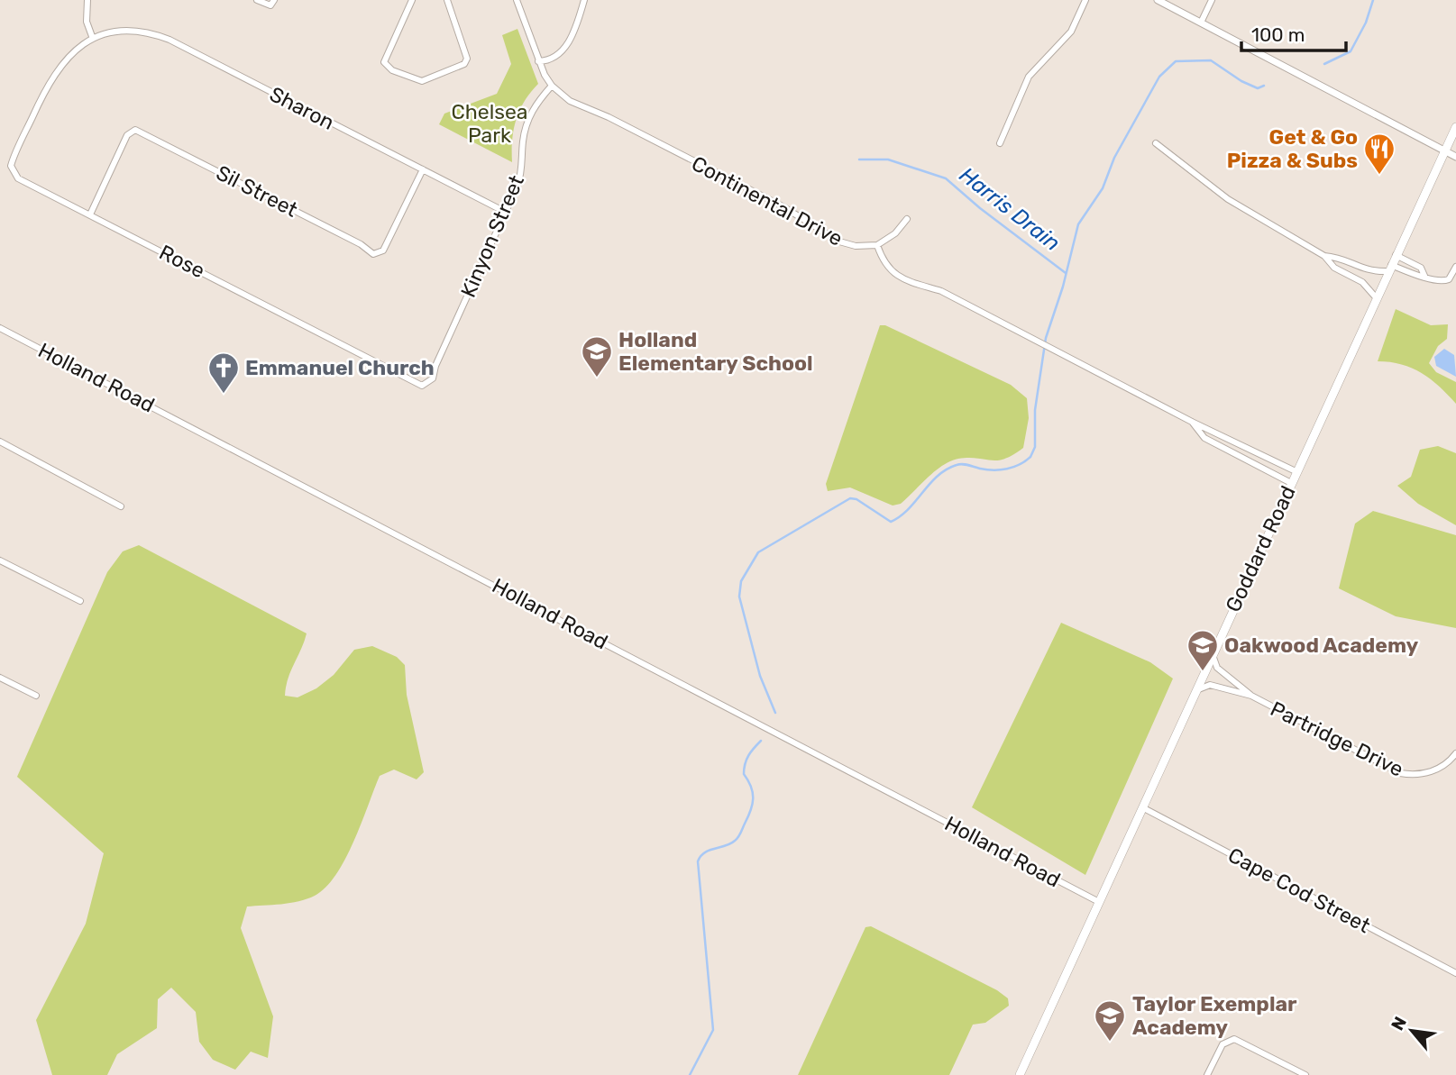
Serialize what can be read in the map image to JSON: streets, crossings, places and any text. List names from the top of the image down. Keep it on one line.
{"streets":{"main road":["Goddard Road"],"street":["Sharon","Sil Street","Continental Drive","Kinyon Street","Rose","Holland Road","Partridge Drive","Cape Cod Street"]},"crossings":[["Sharon","Sil Street"],["Sharon","Kinyon Street"],["Sharon","Rose"],["Sil Street","Rose"],["Continental Drive","Kinyon Street"],["Kinyon Street","Rose"],["Holland Road","Goddard Road"],["Goddard Road","Cape Cod Street"]],"water":["Harris Drain"],"parks":["Chelsea Park"],"places":{"restaurant":["Get & Go Pizza & Subs"],"school or university":["Holland Elementary School","Oakwood Academy","Taylor Exemplar Academy"],"church":["Emmanuel Church"]},"scale_bar":"100 m","north":"top left"}
